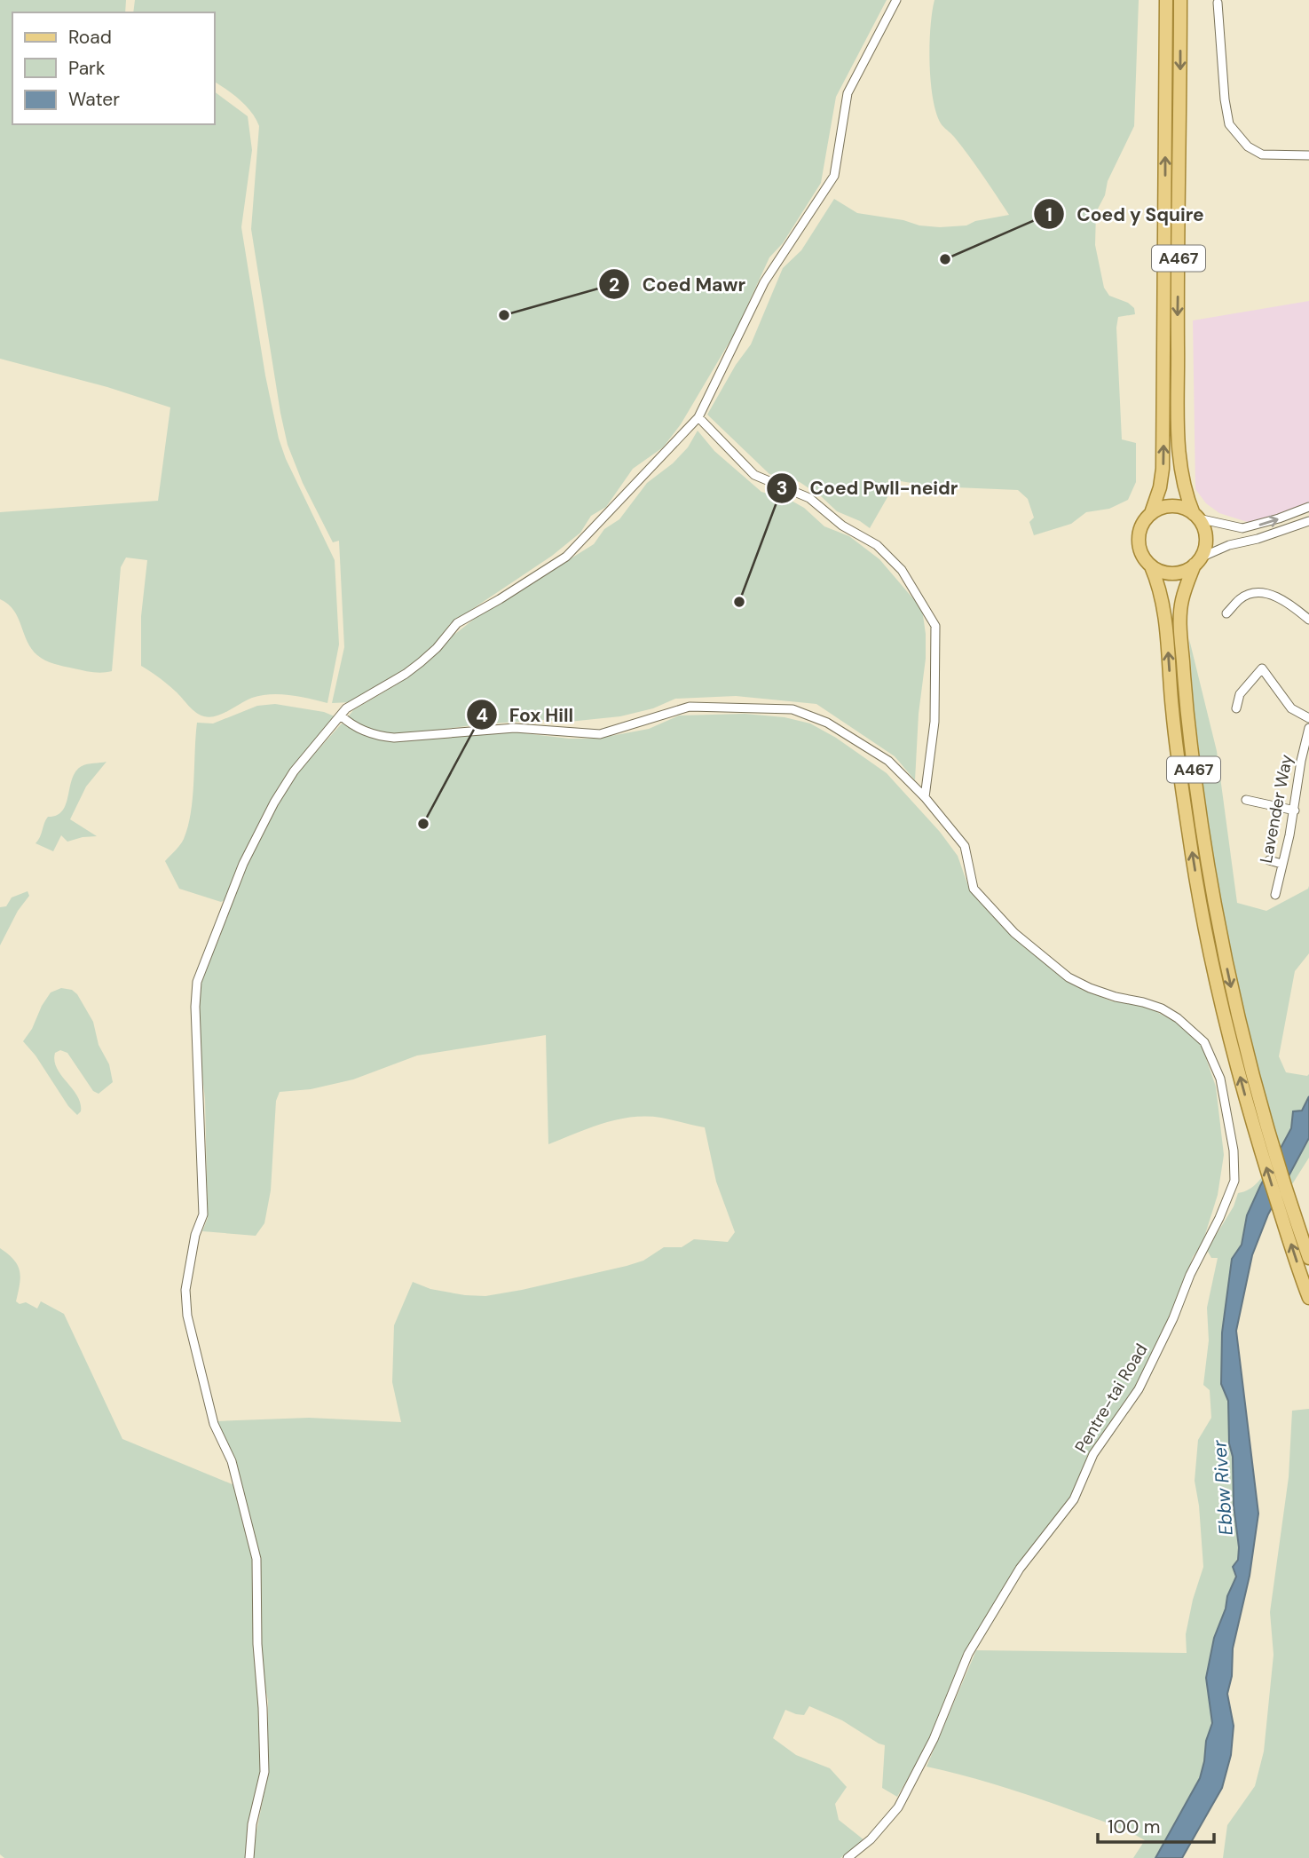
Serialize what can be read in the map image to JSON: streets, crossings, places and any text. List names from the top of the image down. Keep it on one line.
{"streets":{"main road":["A467"],"street":["Lavender Way","Pentre-tai Road"]},"water":["Ebbw River"],"places":["Coed y Squire","Coed Mawr","Coed Pwll-neidr","Fox Hill"],"legend":["Road","Park","Water"],"scale_bar":"100 m"}
